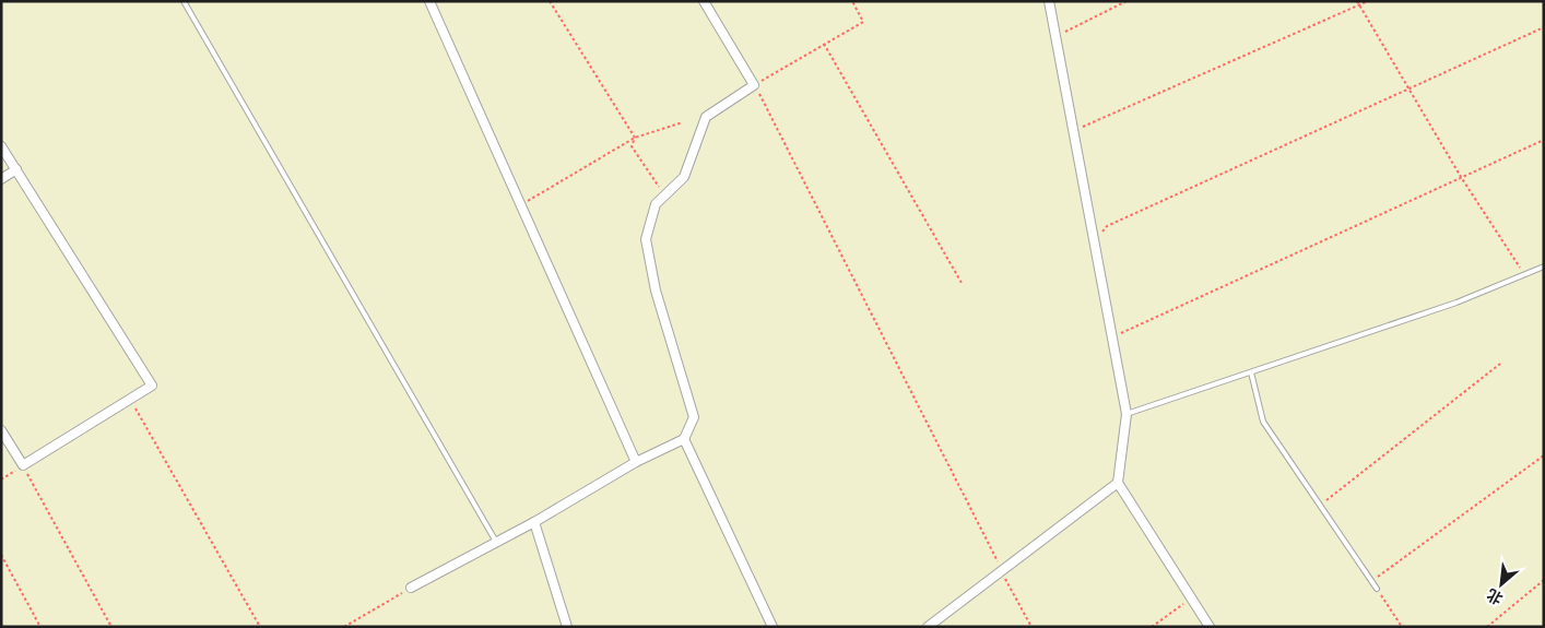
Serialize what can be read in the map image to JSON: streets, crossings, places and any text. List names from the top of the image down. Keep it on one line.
{"north":"bottom left"}
